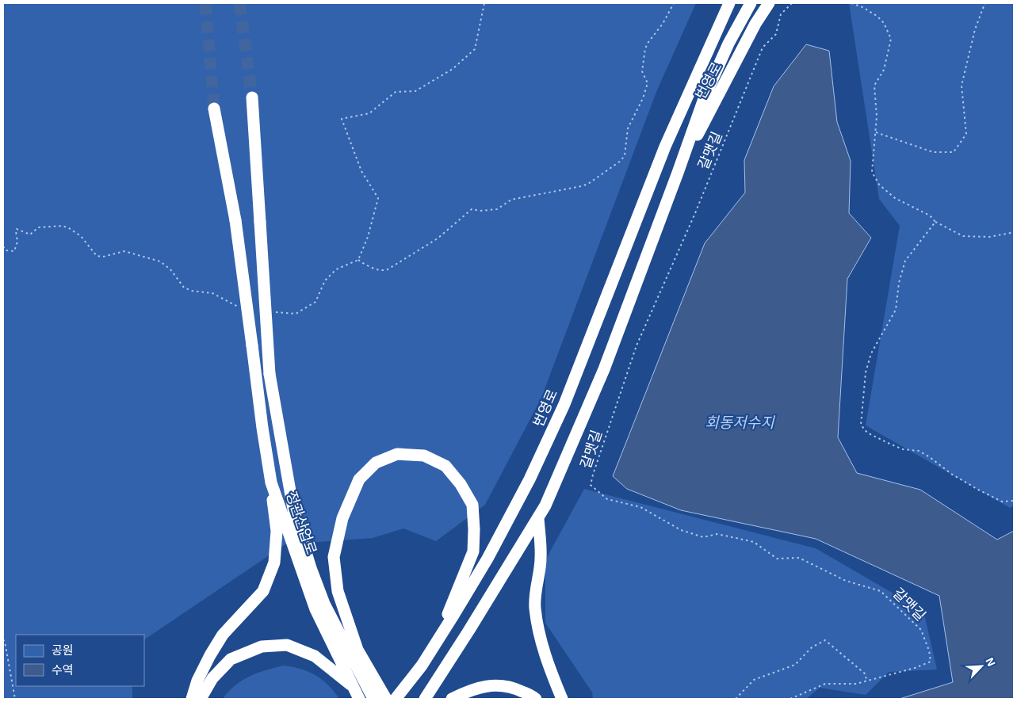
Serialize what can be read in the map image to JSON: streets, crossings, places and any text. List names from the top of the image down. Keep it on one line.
{"streets":{"highway":["번영로","정관산업로"],"path":["갈맷길"]},"water":["회동저수지"],"legend":["공원","수역"],"north":"top right"}
